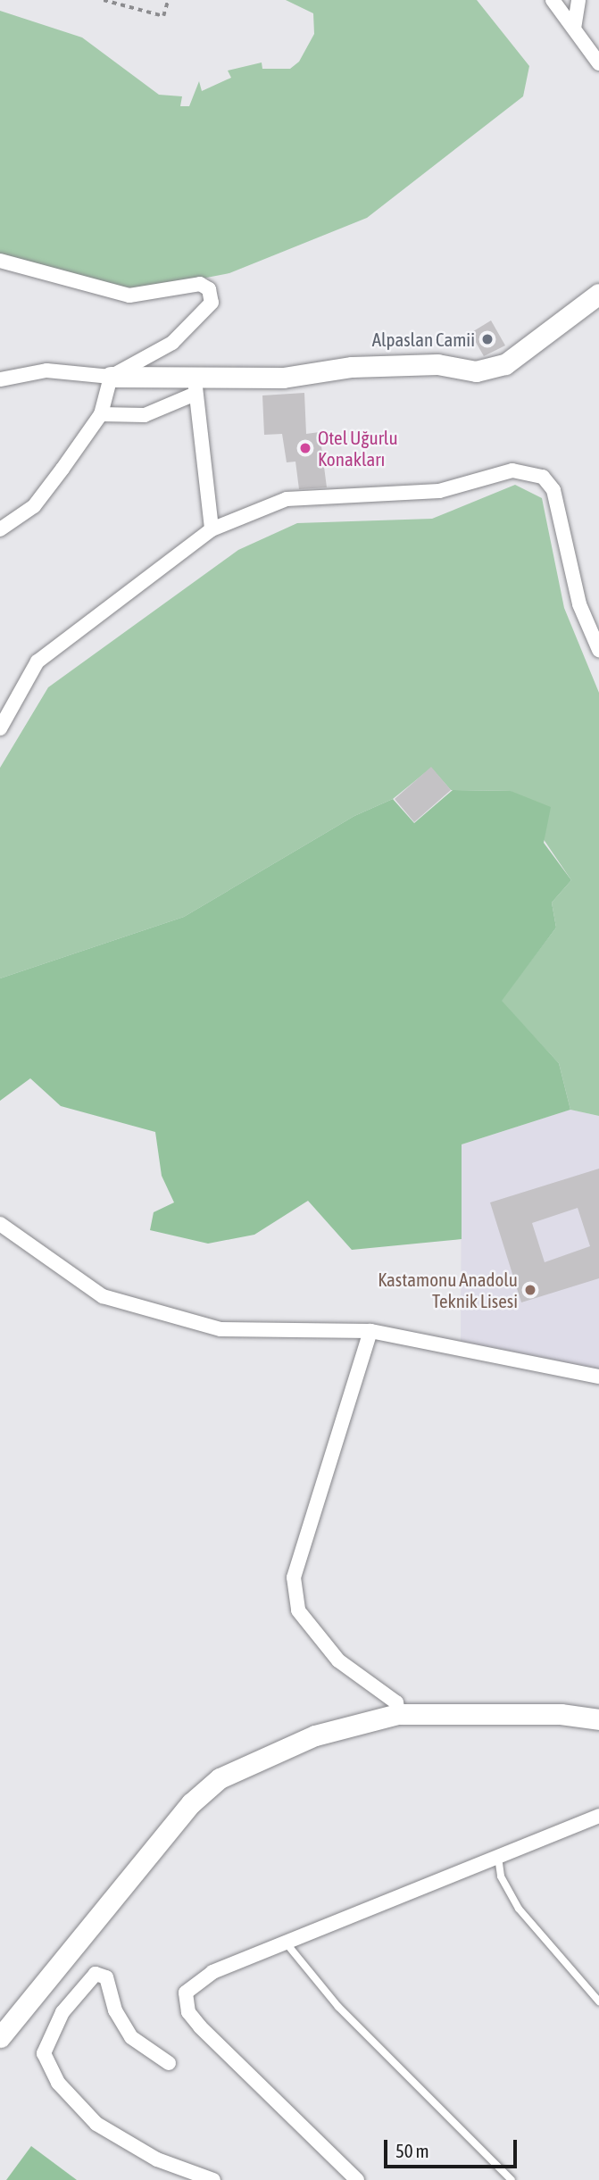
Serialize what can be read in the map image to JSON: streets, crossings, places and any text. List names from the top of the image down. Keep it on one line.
{"places":["Alpaslan Camii","Otel Uğurlu Konakları","Kastamonu Anadolu Teknik Lisesi"],"scale_bar":"50 m"}
